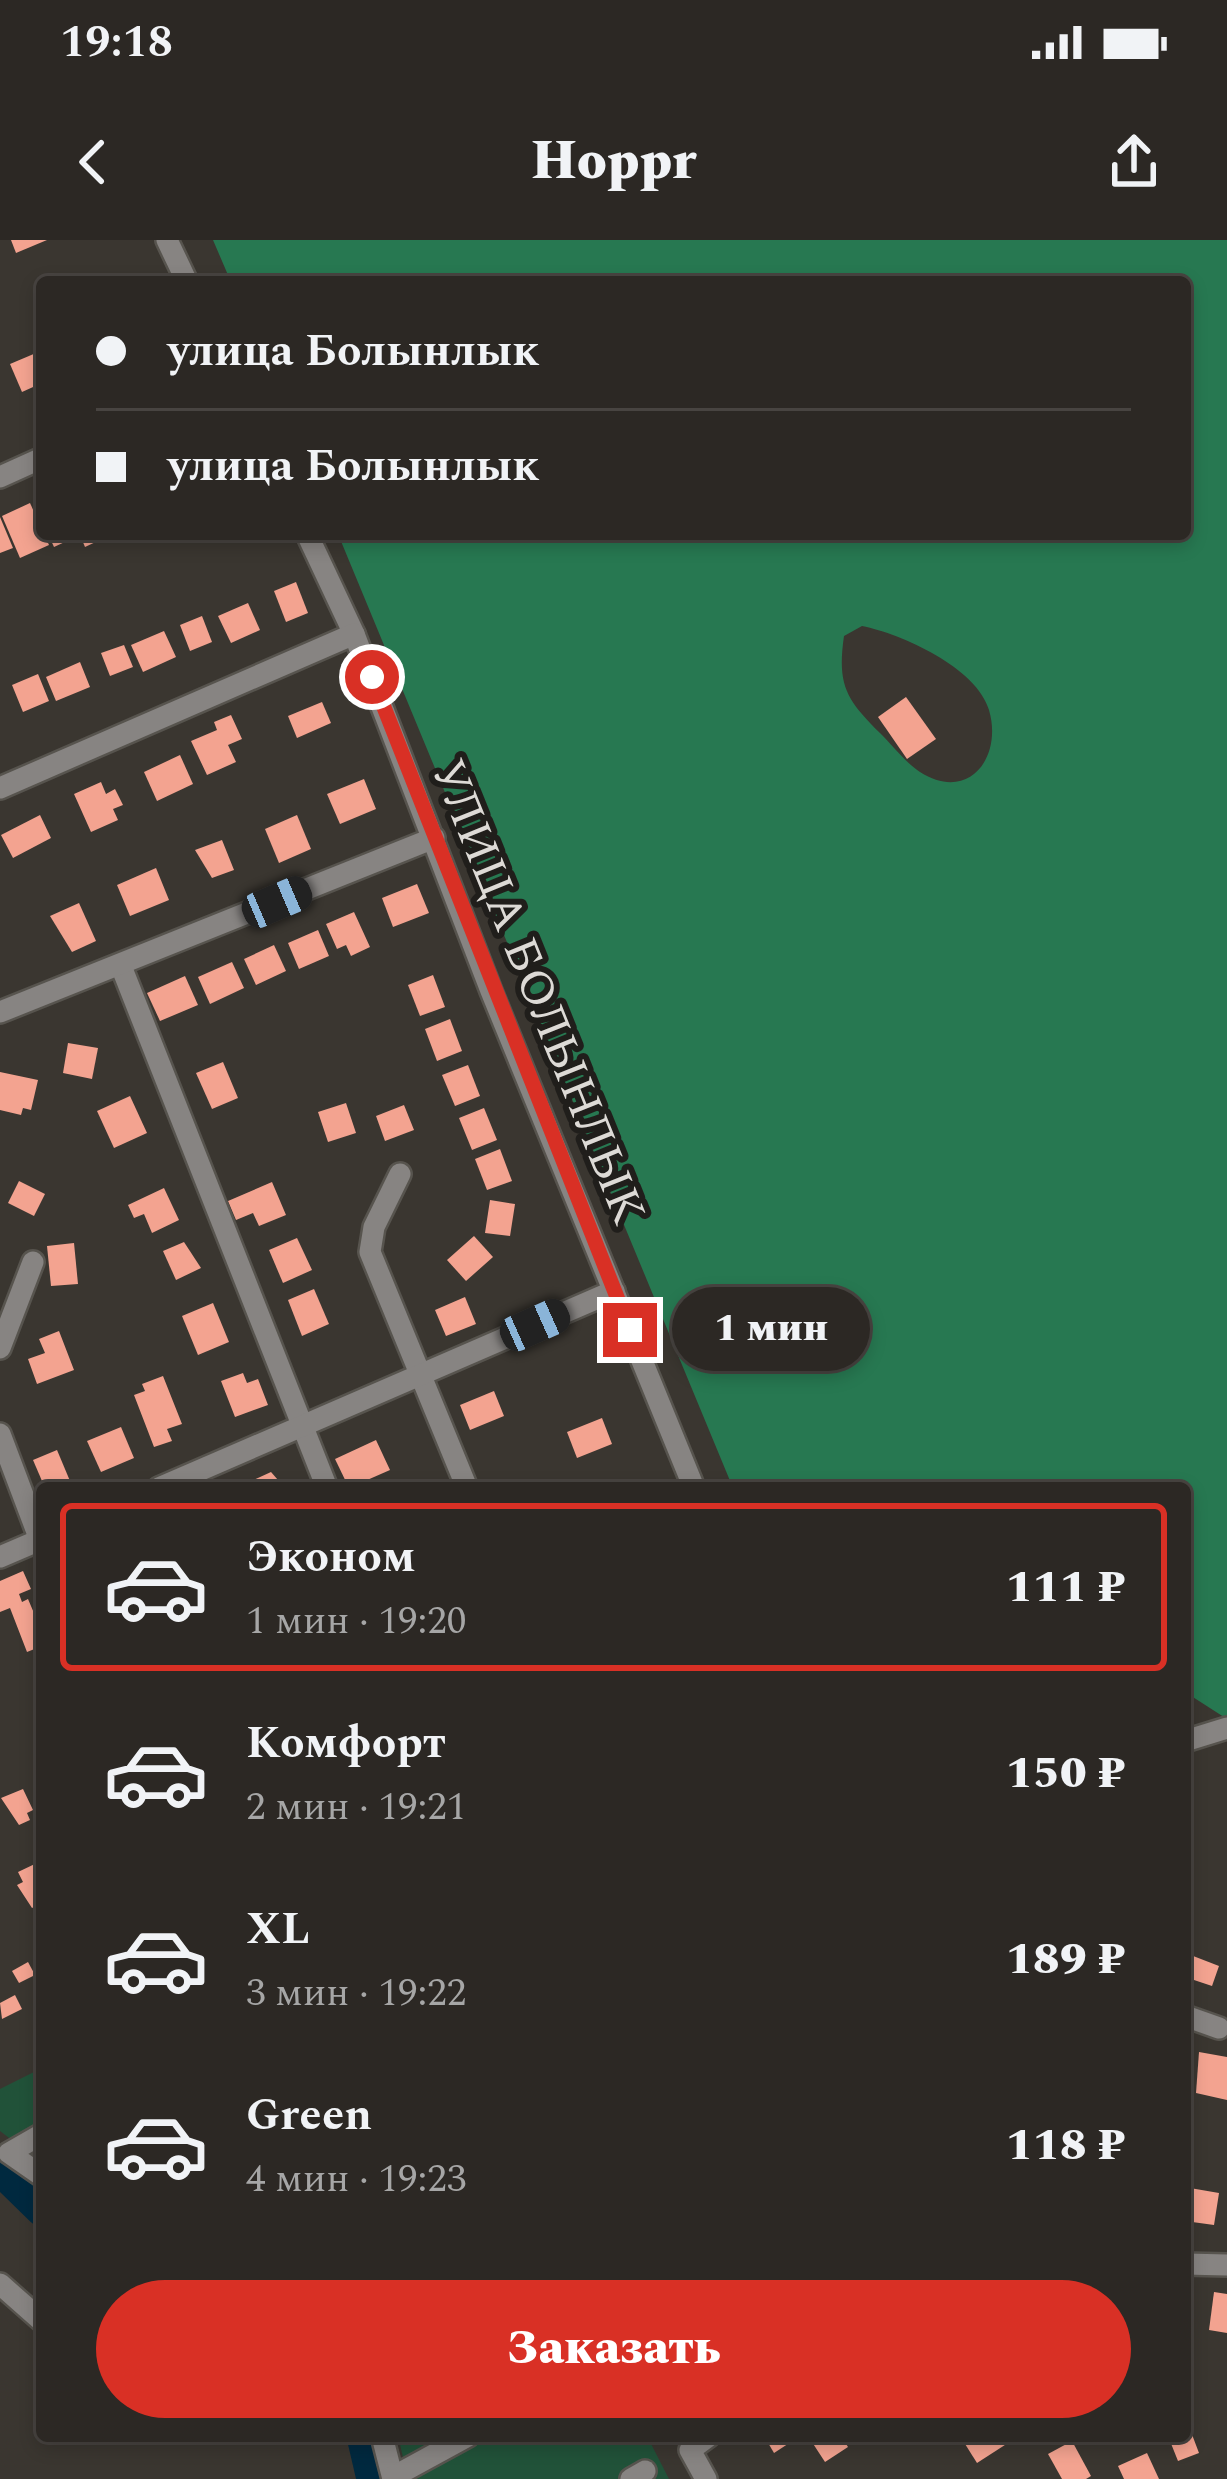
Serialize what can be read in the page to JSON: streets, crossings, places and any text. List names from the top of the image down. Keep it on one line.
{"streets":{"street":["УЛИЦА БОЛЫНЛЫК"]},"page":{"status":"19:18","header":"Hoppr","banner":["улица Болынлык","улица Болынлык"],"bubble":"1 мин","list":[{"name":"Эконом","note":"1 мин · 19:20","value":"111 ₽"},{"name":"Комфорт","note":"2 мин · 19:21","value":"150 ₽"},{"name":"XL","note":"3 мин · 19:22","value":"189 ₽"},{"name":"Green","note":"4 мин · 19:23","value":"118 ₽"}],"buttons":"Заказать"}}
